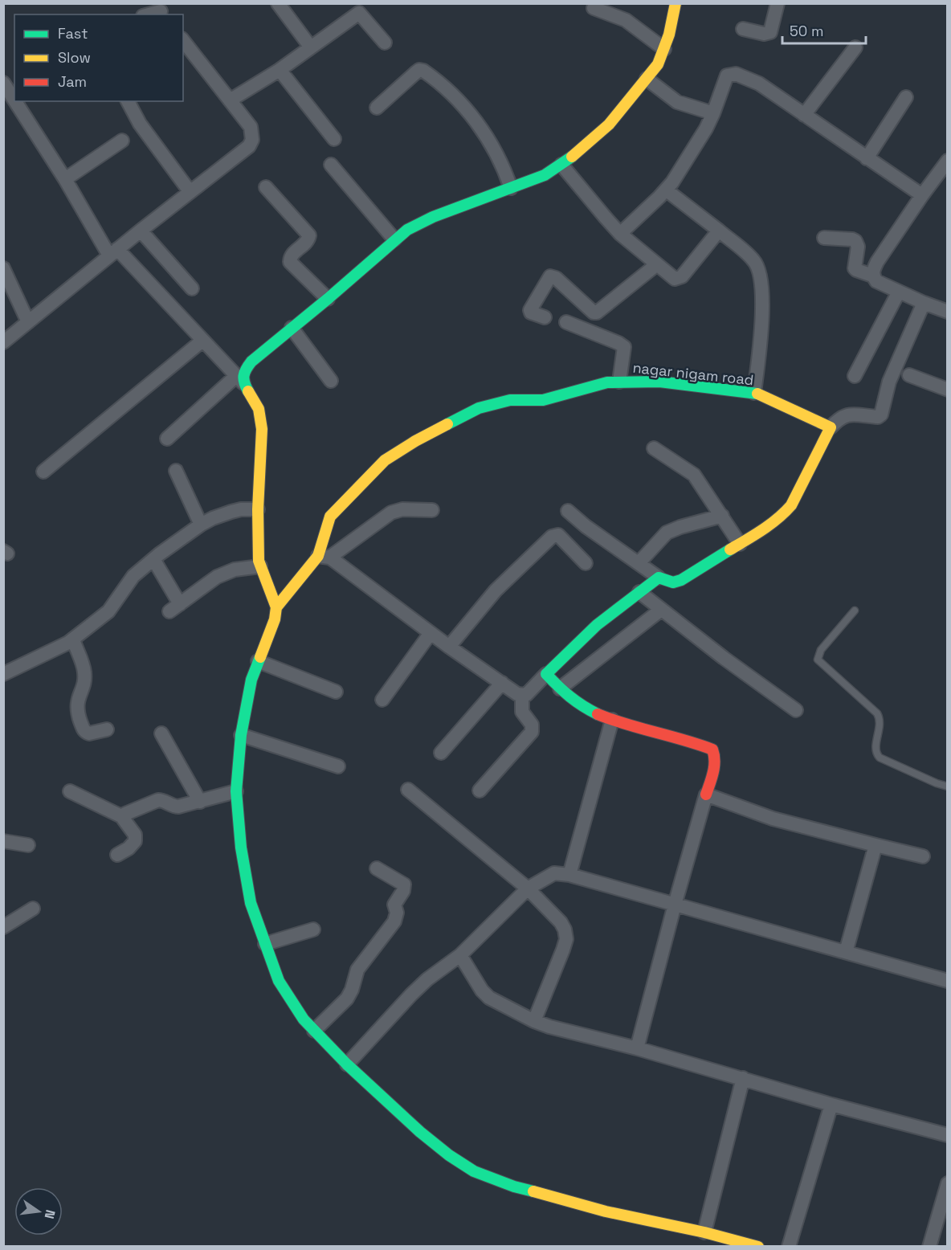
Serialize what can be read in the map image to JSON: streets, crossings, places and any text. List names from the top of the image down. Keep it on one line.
{"streets":{"street":["nagar nigam road"]},"legend":["Fast","Slow","Jam"],"scale_bar":"50 m","north":"right"}
